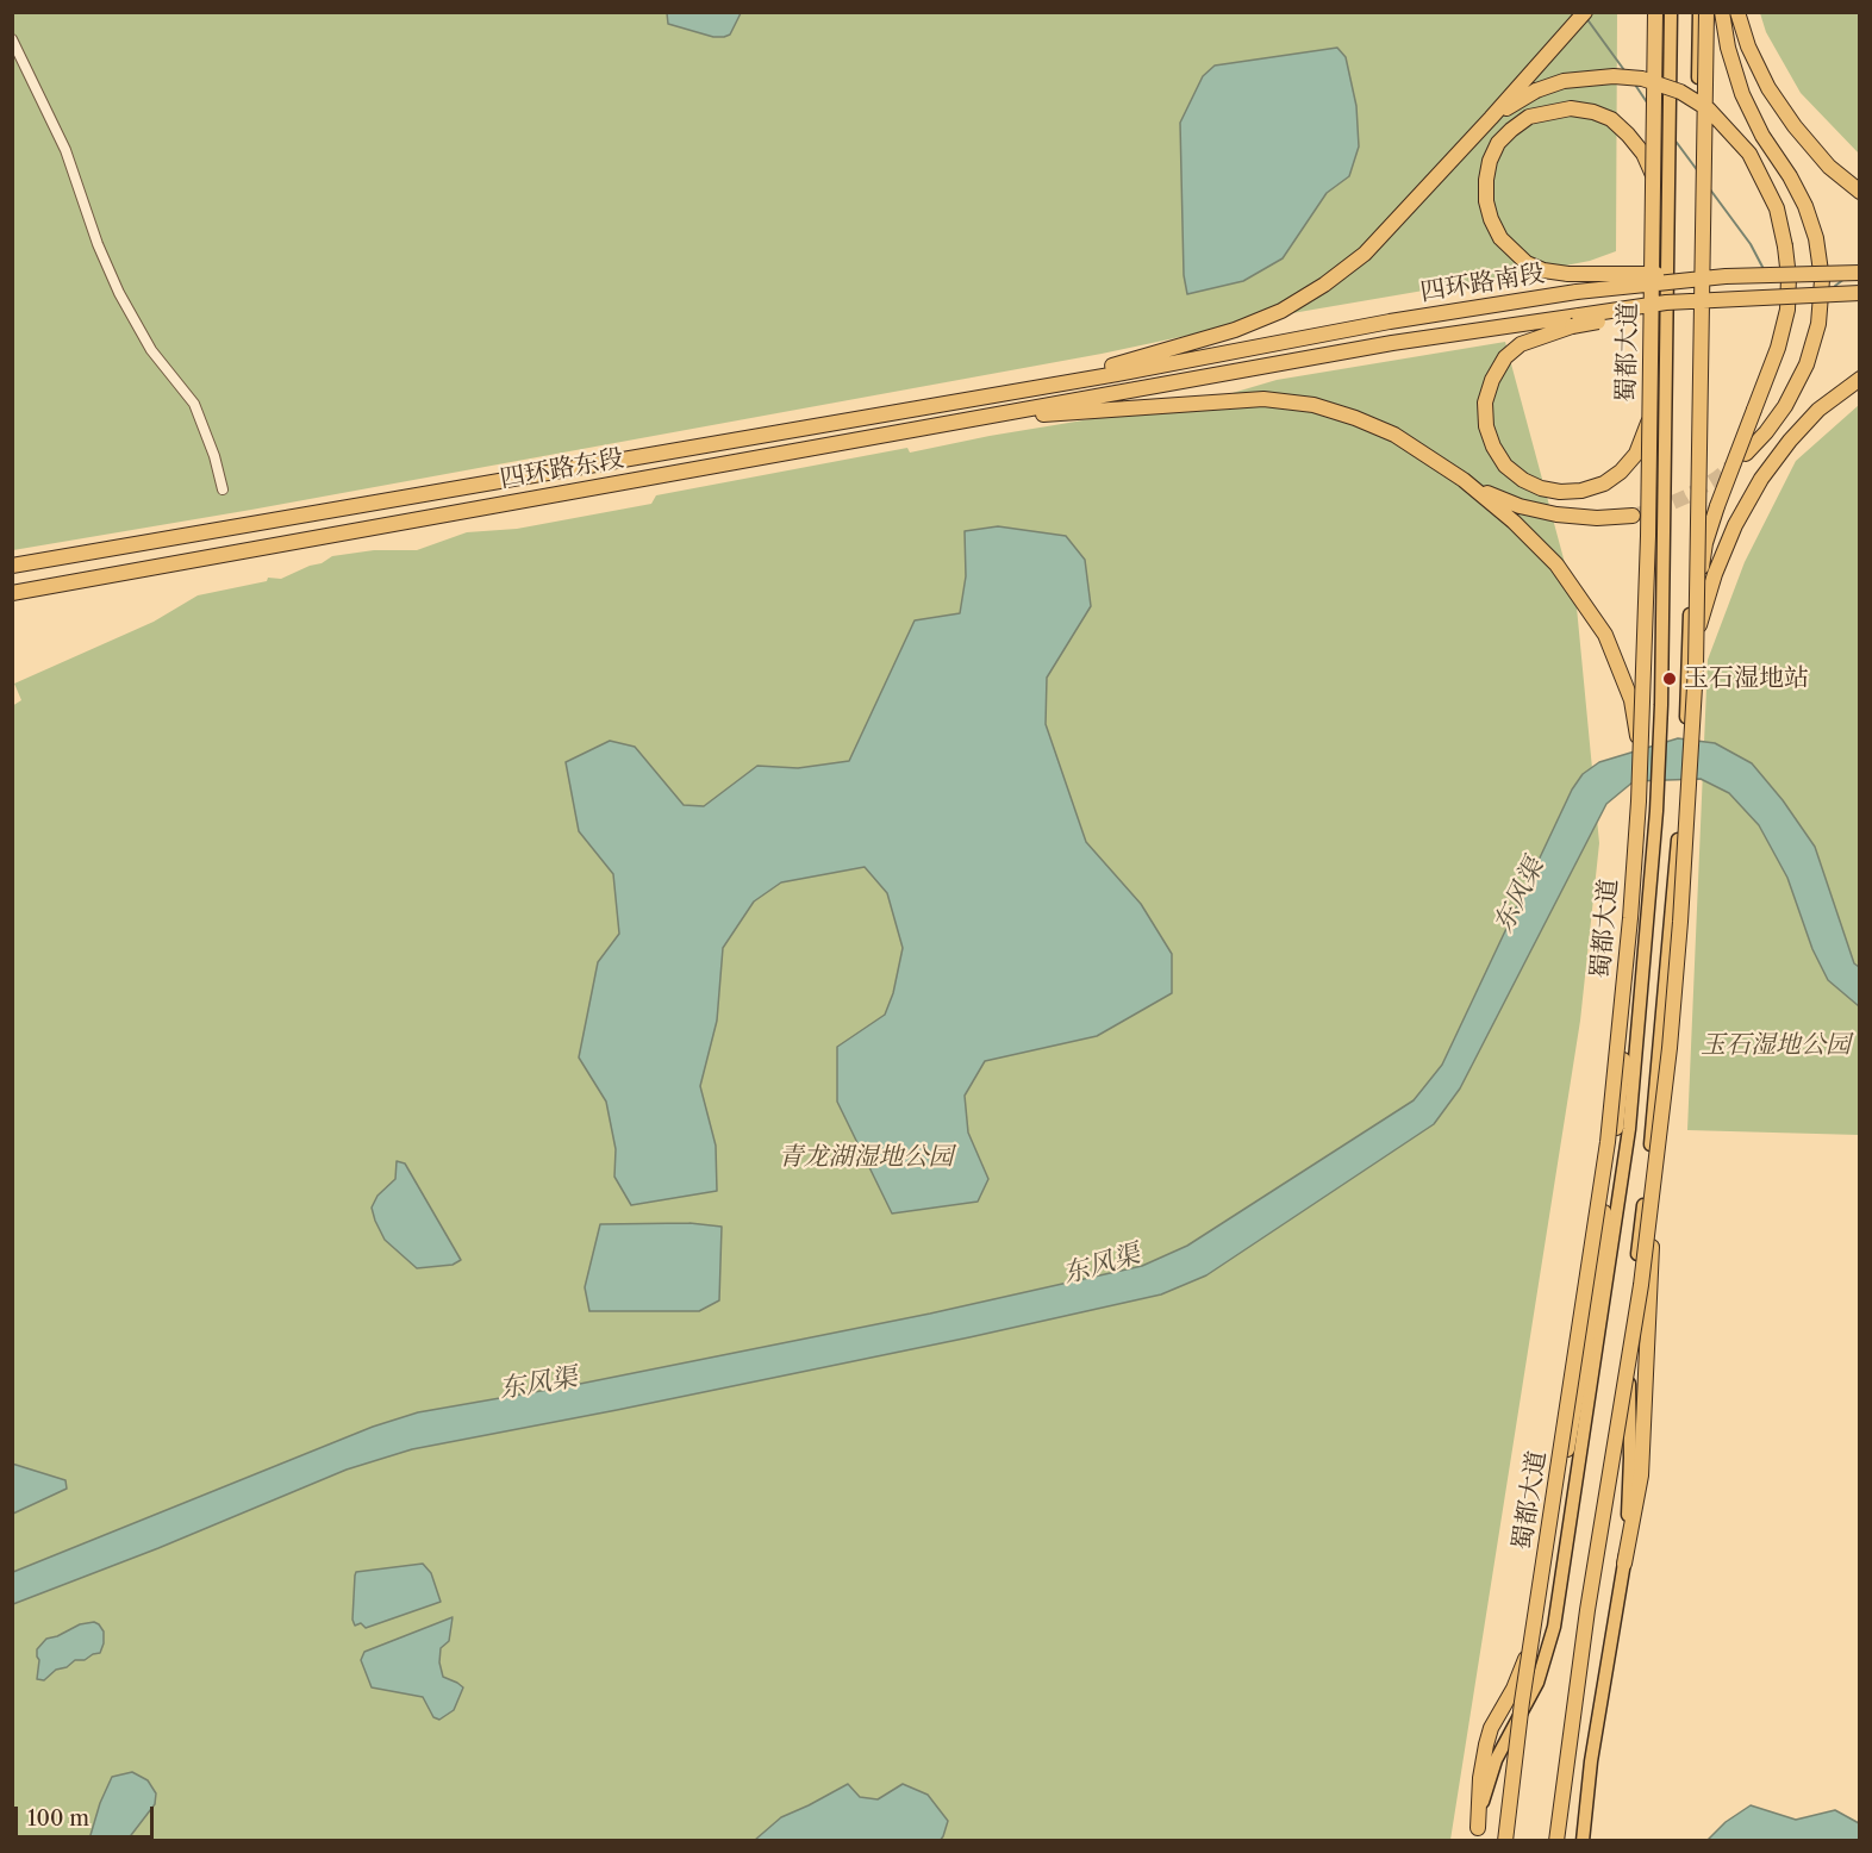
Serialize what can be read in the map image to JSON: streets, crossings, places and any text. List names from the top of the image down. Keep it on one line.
{"streets":{"highway":["四环路南段","蜀都大道","四环路东段"]},"crossings":[["四环路南段","四环路东段"]],"water":["东风渠"],"parks":["玉石湿地公园","青龙湖湿地公园"],"places":["玉石湿地站"],"scale_bar":"100 m"}
